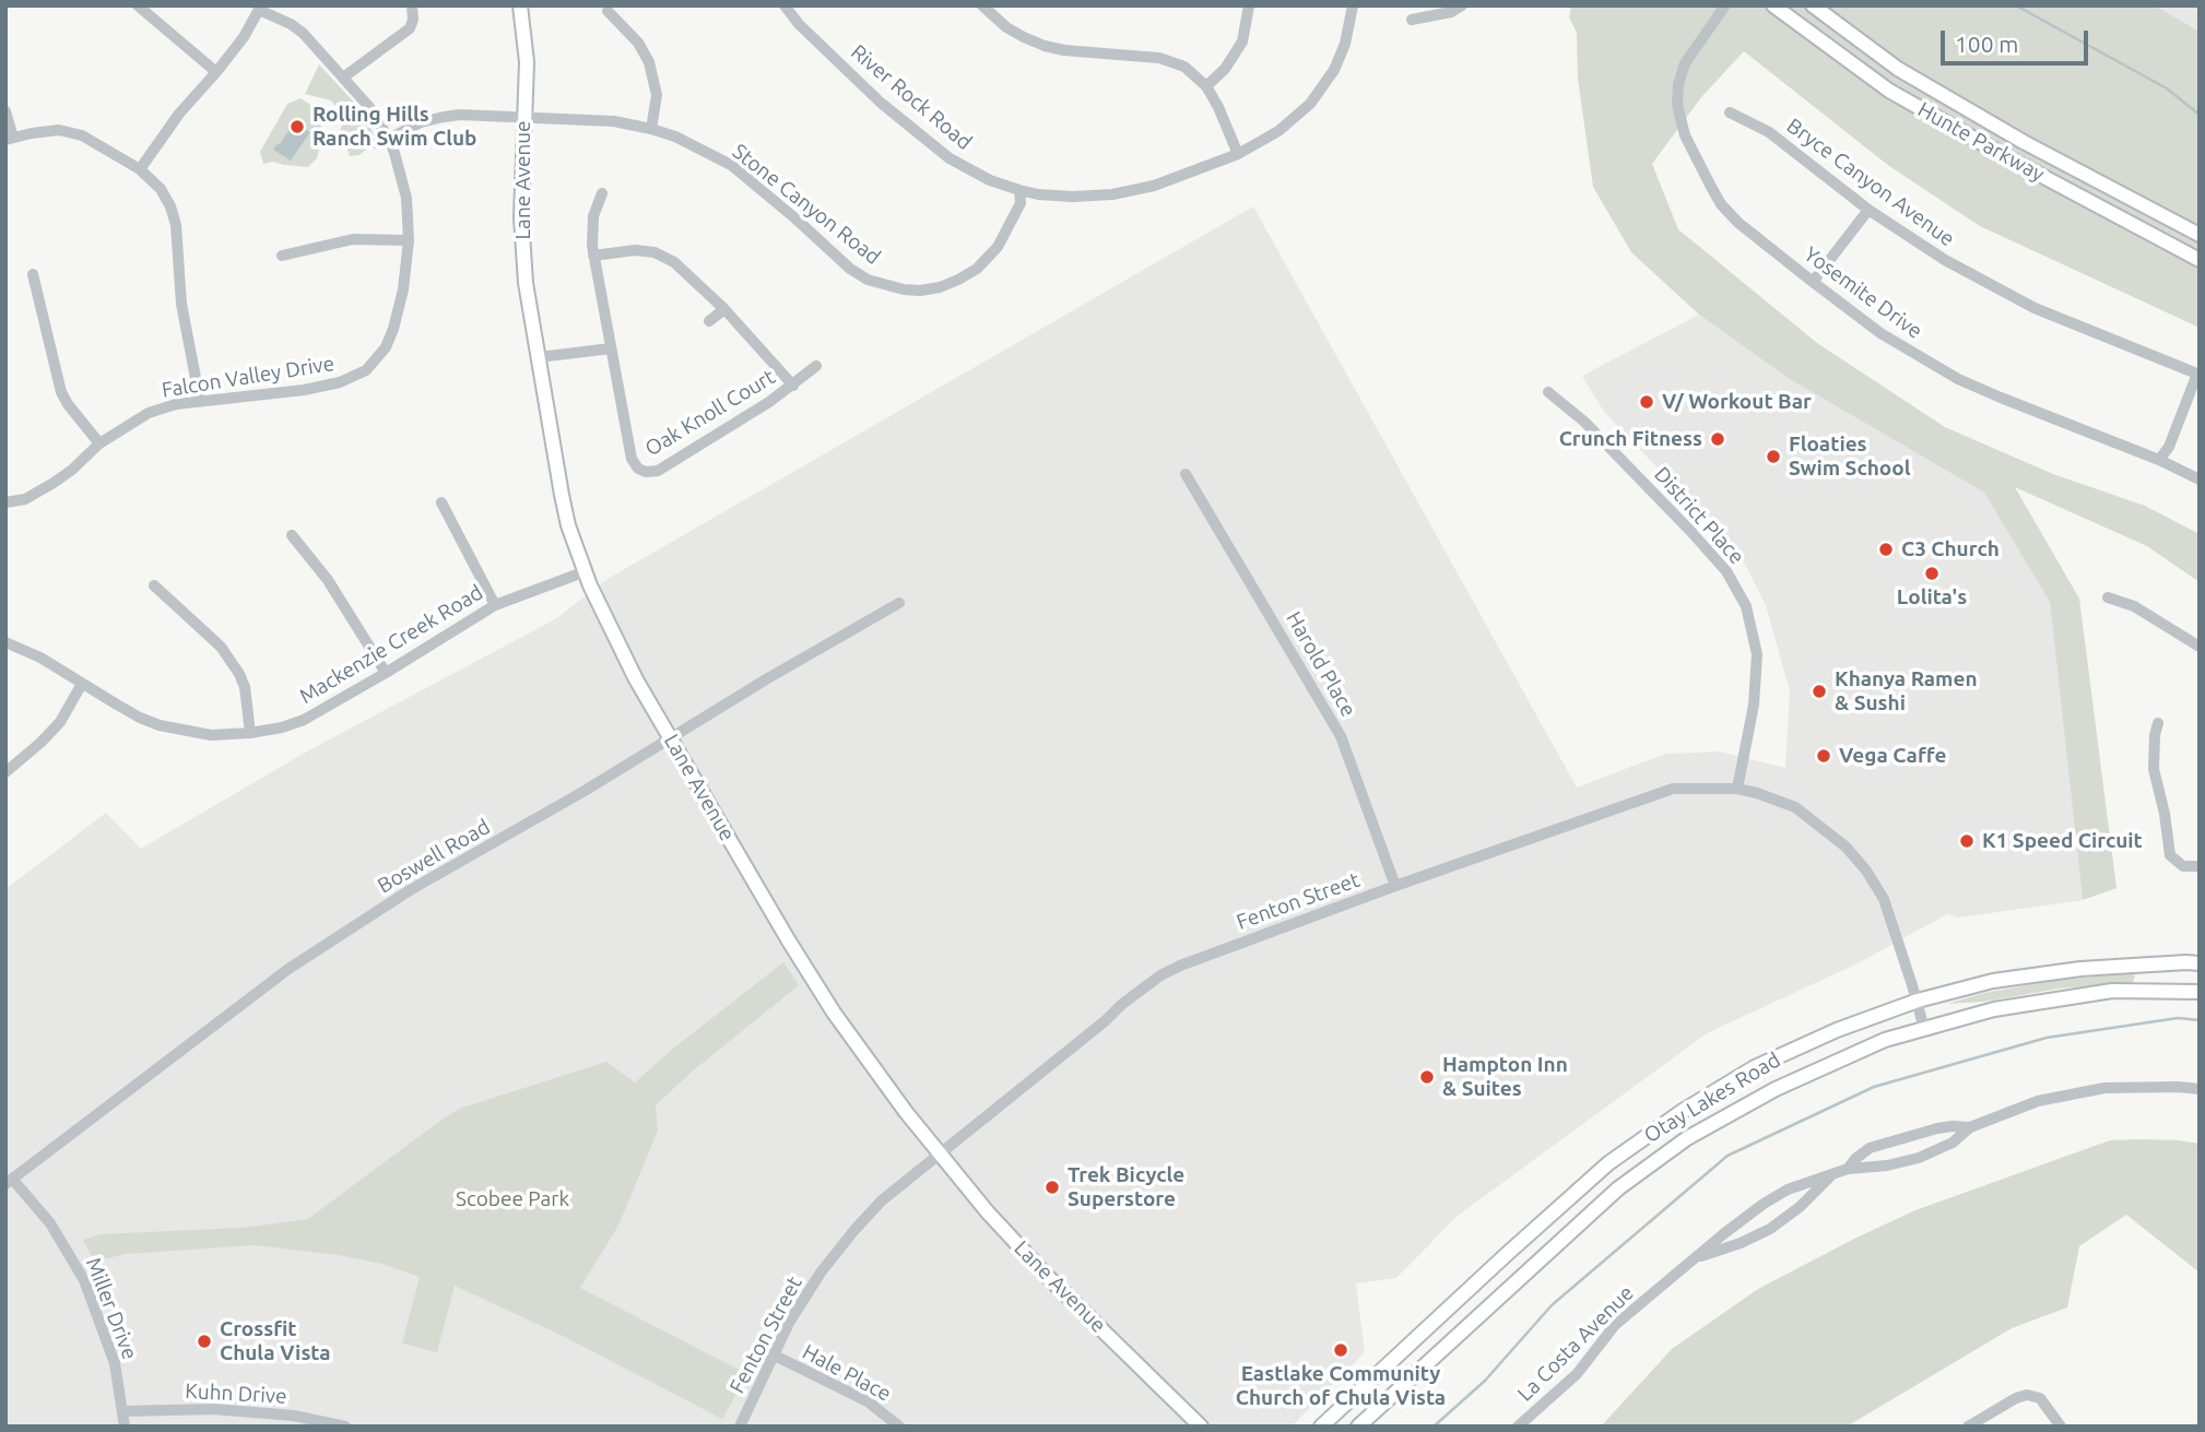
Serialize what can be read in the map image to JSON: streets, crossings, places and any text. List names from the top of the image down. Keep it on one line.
{"streets":{"main road":["Hunte Parkway","Lane Avenue","Otay Lakes Road"],"street":["River Rock Road","Bryce Canyon Avenue","Stone Canyon Road","Yosemite Drive","Falcon Valley Drive","Oak Knoll Court","District Place","Mackenzie Creek Road","Harold Place","Boswell Road","Fenton Street","Miller Drive","La Costa Avenue","Hale Place","Kuhn Drive"]},"crossings":[["River Rock Road","Stone Canyon Road"],["Lane Avenue","Stone Canyon Road"],["Lane Avenue","Mackenzie Creek Road"],["Lane Avenue","Boswell Road"],["Lane Avenue","Fenton Street"],["Stone Canyon Road","Falcon Valley Drive"],["District Place","Fenton Street"],["Harold Place","Fenton Street"],["Boswell Road","Miller Drive"],["Fenton Street","Otay Lakes Road"],["Fenton Street","Hale Place"],["Miller Drive","Kuhn Drive"]],"parks":["Scobee Park"],"places":["Rolling Hills Ranch Swim Club","V/ Workout Bar","Crunch Fitness","Floaties Swim School","C3 Church","Lolita's","Khanya Ramen & Sushi","Vega Caffe","K1 Speed Circuit","Hampton Inn & Suites","Trek Bicycle Superstore","Crossfit Chula Vista","Eastlake Community Church of Chula Vista"],"scale_bar":"100 m"}
